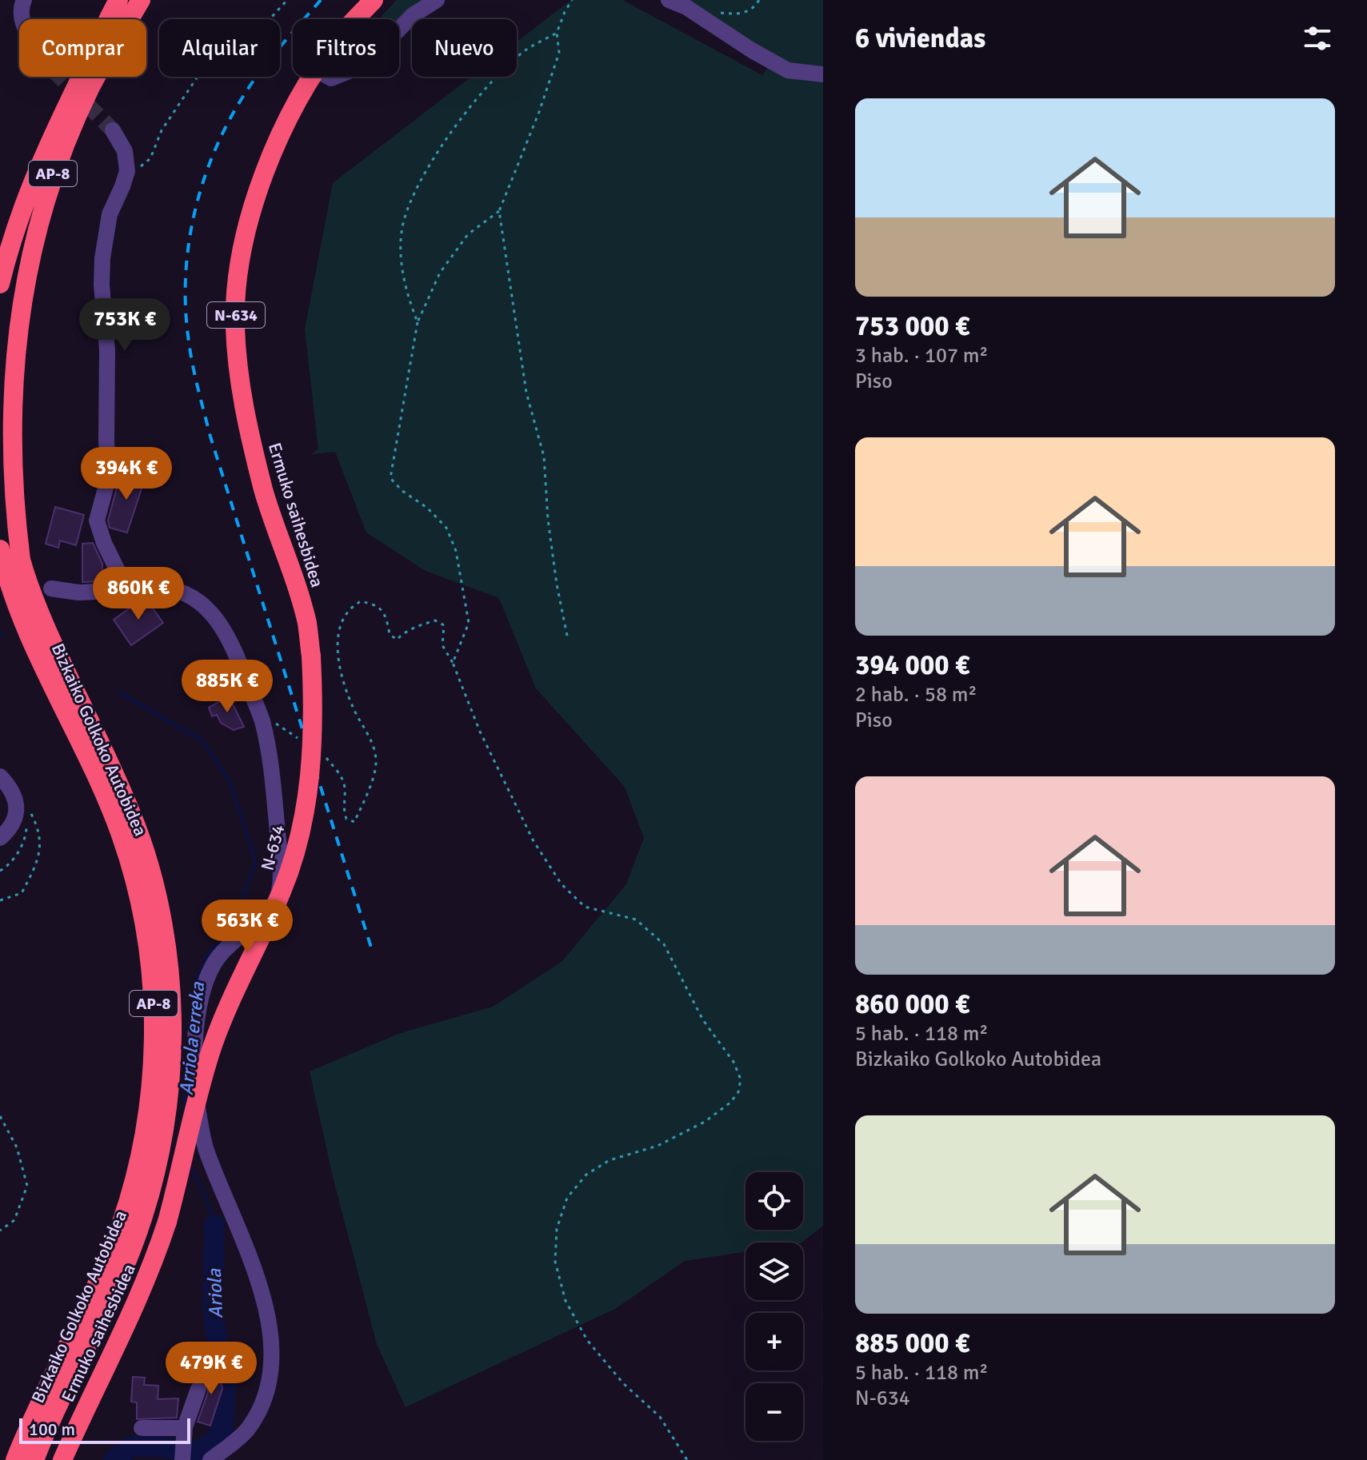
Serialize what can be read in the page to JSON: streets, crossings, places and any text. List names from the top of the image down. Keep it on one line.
{"streets":{"highway":["AP-8","N-634","Ermuko saihesbidea","Bizkaiko Golkoko Autobidea"]},"crossings":[["N-634","Ermuko saihesbidea"]],"water":["Arriola erreka","Ariola"],"scale_bar":"100 m","page":{"heading":"6 viviendas","chip":["Comprar","Alquilar","Filtros","Nuevo"],"list":[{"name":"753 000 €","note":"3 hab. · 107 m² · Piso"},{"name":"394 000 €","note":"2 hab. · 58 m² · Piso"},{"name":"860 000 €","note":"5 hab. · 118 m² · Bizkaiko Golkoko Autobidea"},{"name":"885 000 €","note":"5 hab. · 118 m² · N-634"}],"price":["753K €","394K €","860K €","885K €","563K €","479K €"],"map_buttons":["+","−"],"scale":"100 m"}}
